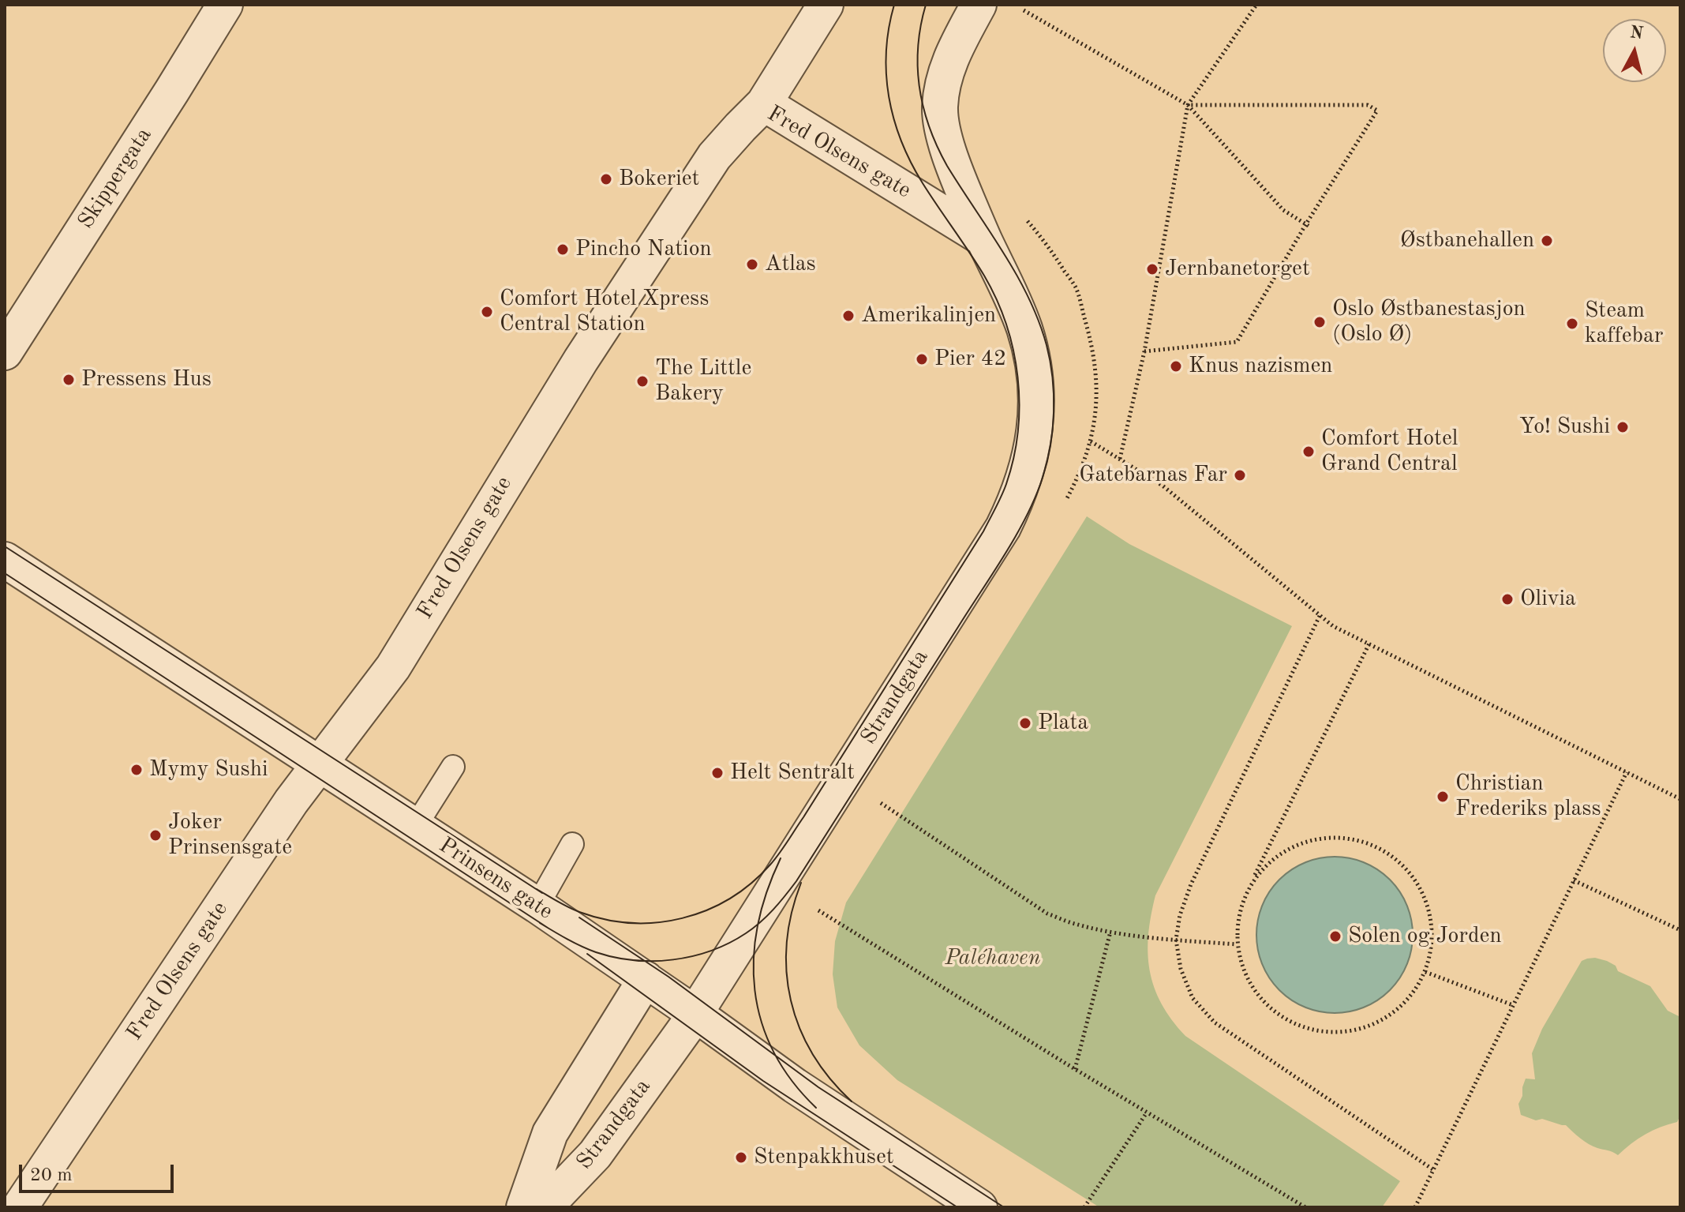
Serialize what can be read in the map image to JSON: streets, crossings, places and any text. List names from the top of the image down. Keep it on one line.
{"streets":{"street":["Fred Olsens gate","Skippergata","Strandgata","Prinsens gate"]},"crossings":[["Fred Olsens gate","Strandgata"],["Fred Olsens gate","Prinsens gate"],["Strandgata","Prinsens gate"]],"parks":["Paléhaven"],"places":["Bokeriet","Østbanehallen","Pincho Nation","Atlas","Jernbanetorget","Comfort Hotel Xpress Central Station","Amerikalinjen","Oslo Østbanestasjon (Oslo Ø)","Steam kaffebar","Pier 42","Knus nazismen","Pressens Hus","The Little Bakery","Yo! Sushi","Comfort Hotel Grand Central","Gatebarnas Far","Olivia","Plata","Mymy Sushi","Helt Sentralt","Christian Frederiks plass","Joker Prinsensgate","Solen og Jorden","Stenpakkhuset"],"scale_bar":"20 m","north":"top"}
